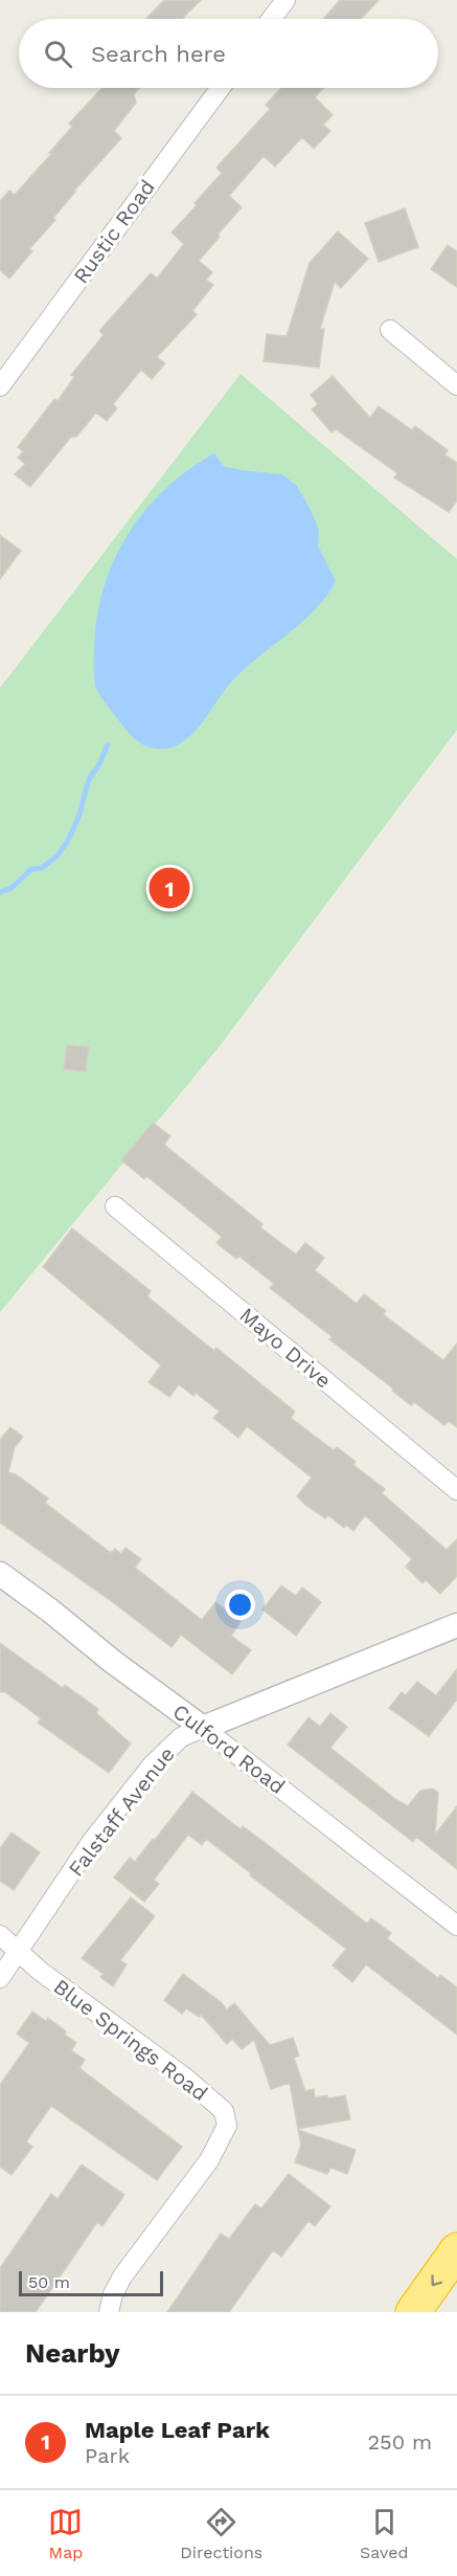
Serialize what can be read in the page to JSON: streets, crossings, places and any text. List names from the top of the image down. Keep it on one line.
{"streets":{"street":["Rustic Road","Mayo Drive","Culford Road","Falstaff Avenue","Blue Springs Road"]},"crossings":[["Culford Road","Falstaff Avenue"],["Falstaff Avenue","Blue Springs Road"]],"scale_bar":"50 m","page":{"search":"Search here","pins":"1","scale":"50 m","heading":"Nearby","list":[{"mark":"1","name":"Maple Leaf Park","note":"Park","value":"250 m"}],"nav":["Map","Directions","Saved"]}}
